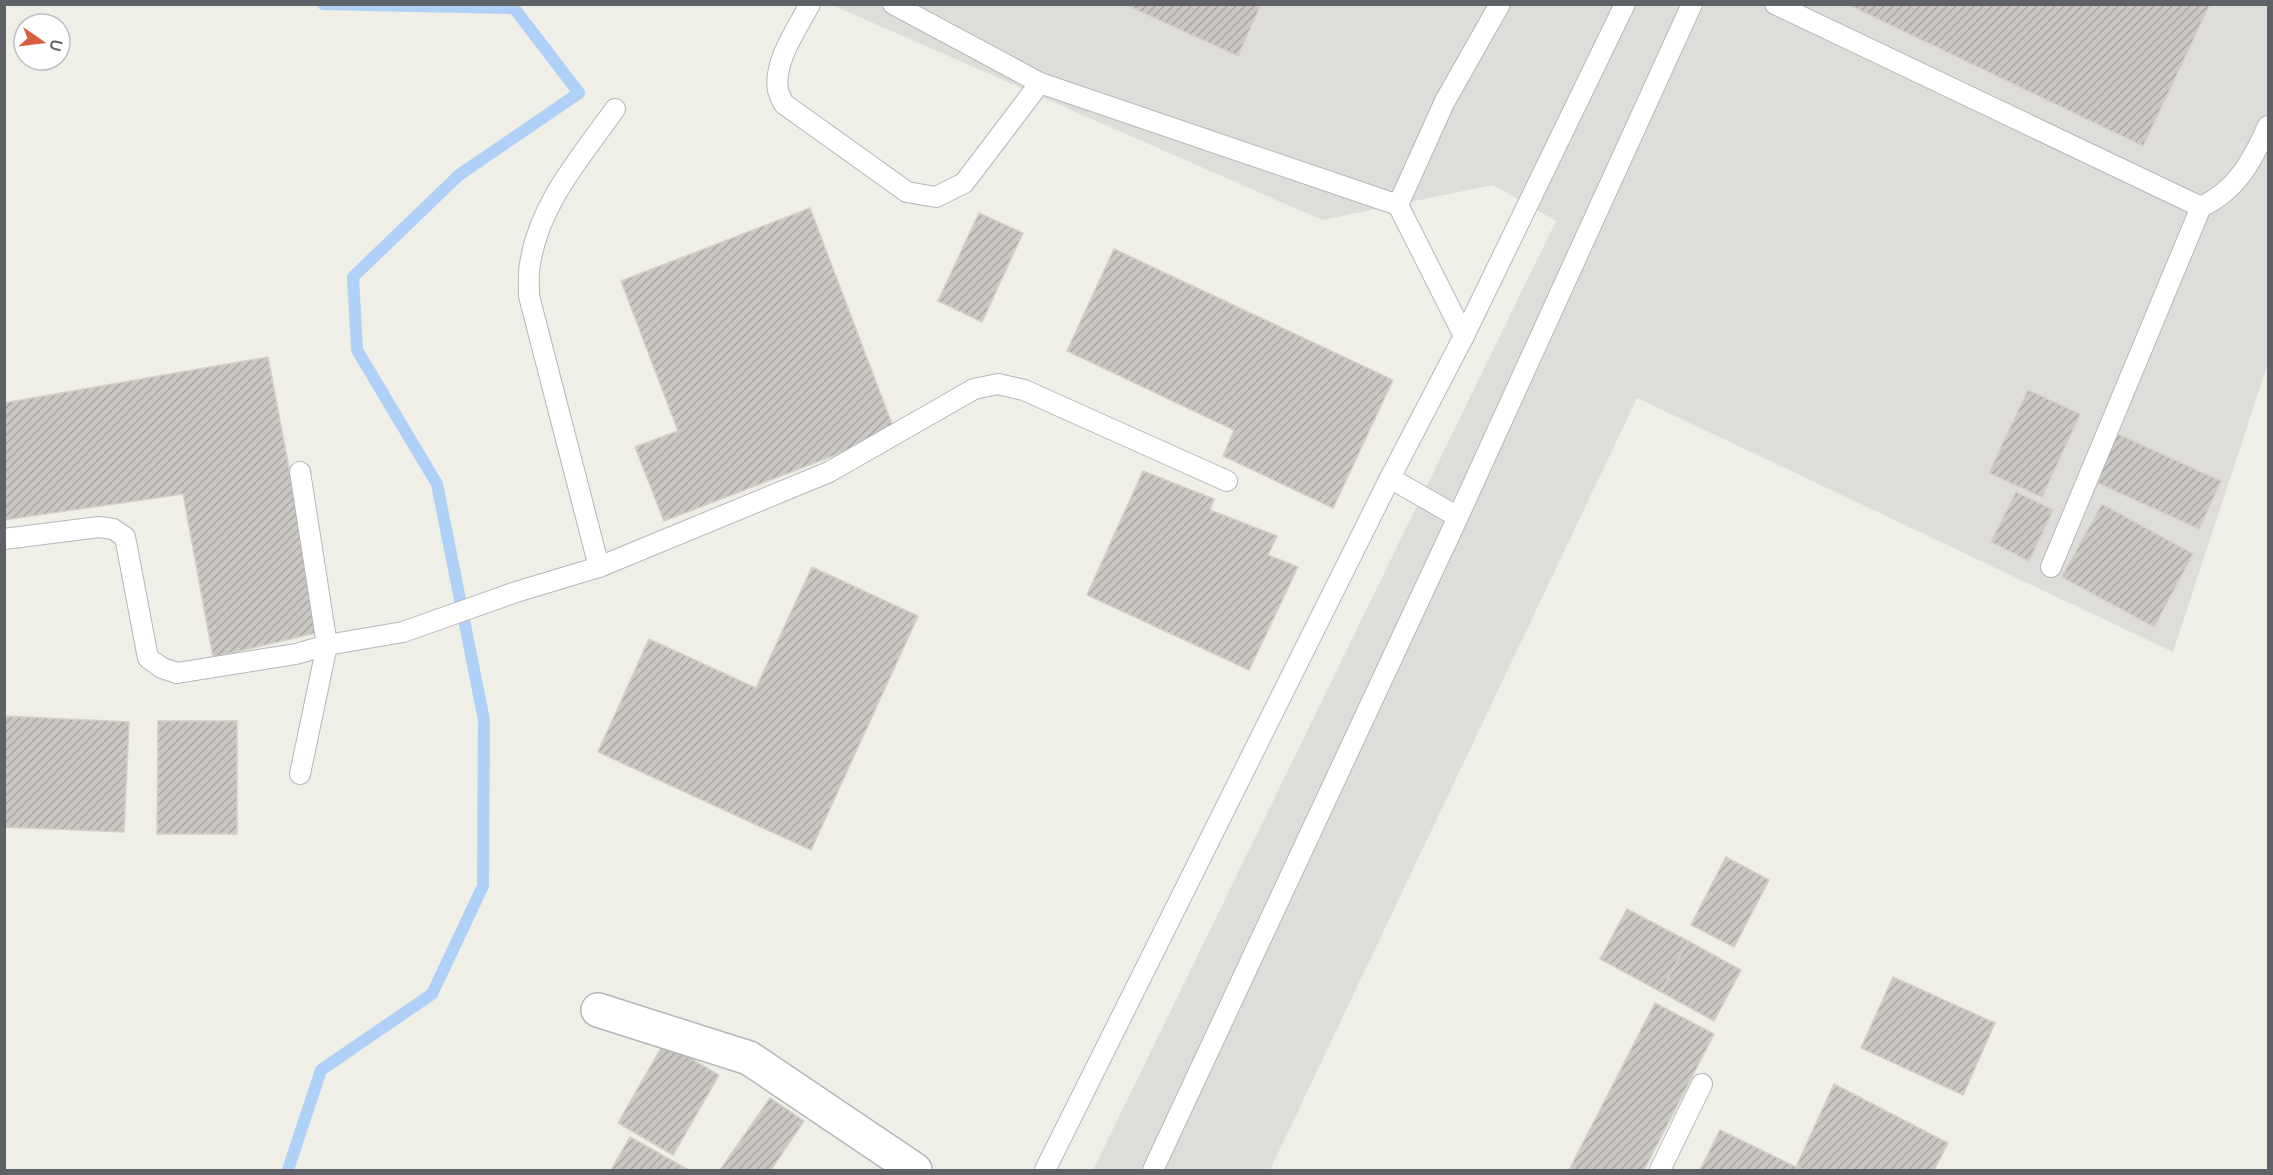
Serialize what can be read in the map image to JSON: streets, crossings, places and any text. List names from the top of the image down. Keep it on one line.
{"north":"right"}
